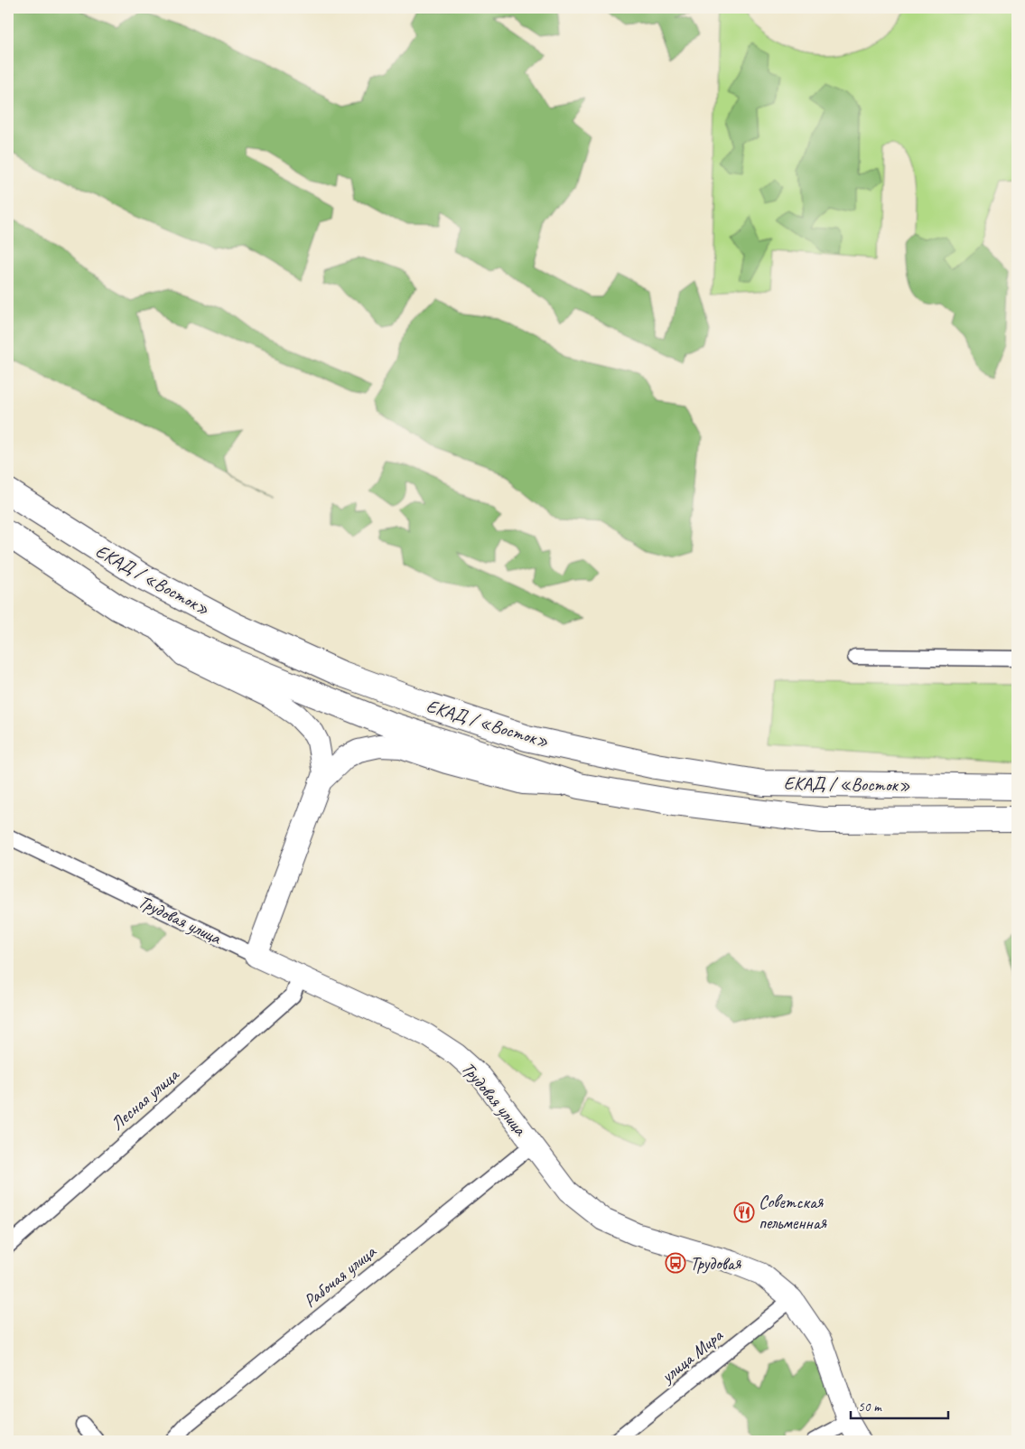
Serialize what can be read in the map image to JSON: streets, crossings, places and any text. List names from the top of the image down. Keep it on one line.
{"streets":{"highway":["ЕКАД / «Восток»"],"main road":["Трудовая улица"],"street":["Лесная улица","Рабочая улица","улица Мира"]},"crossings":[["Трудовая улица","Лесная улица"],["Трудовая улица","Рабочая улица"],["Трудовая улица","улица Мира"]],"places":{"restaurant":["Советская пельменная"],"bus stop":["Трудовая"]},"scale_bar":"50 m"}
